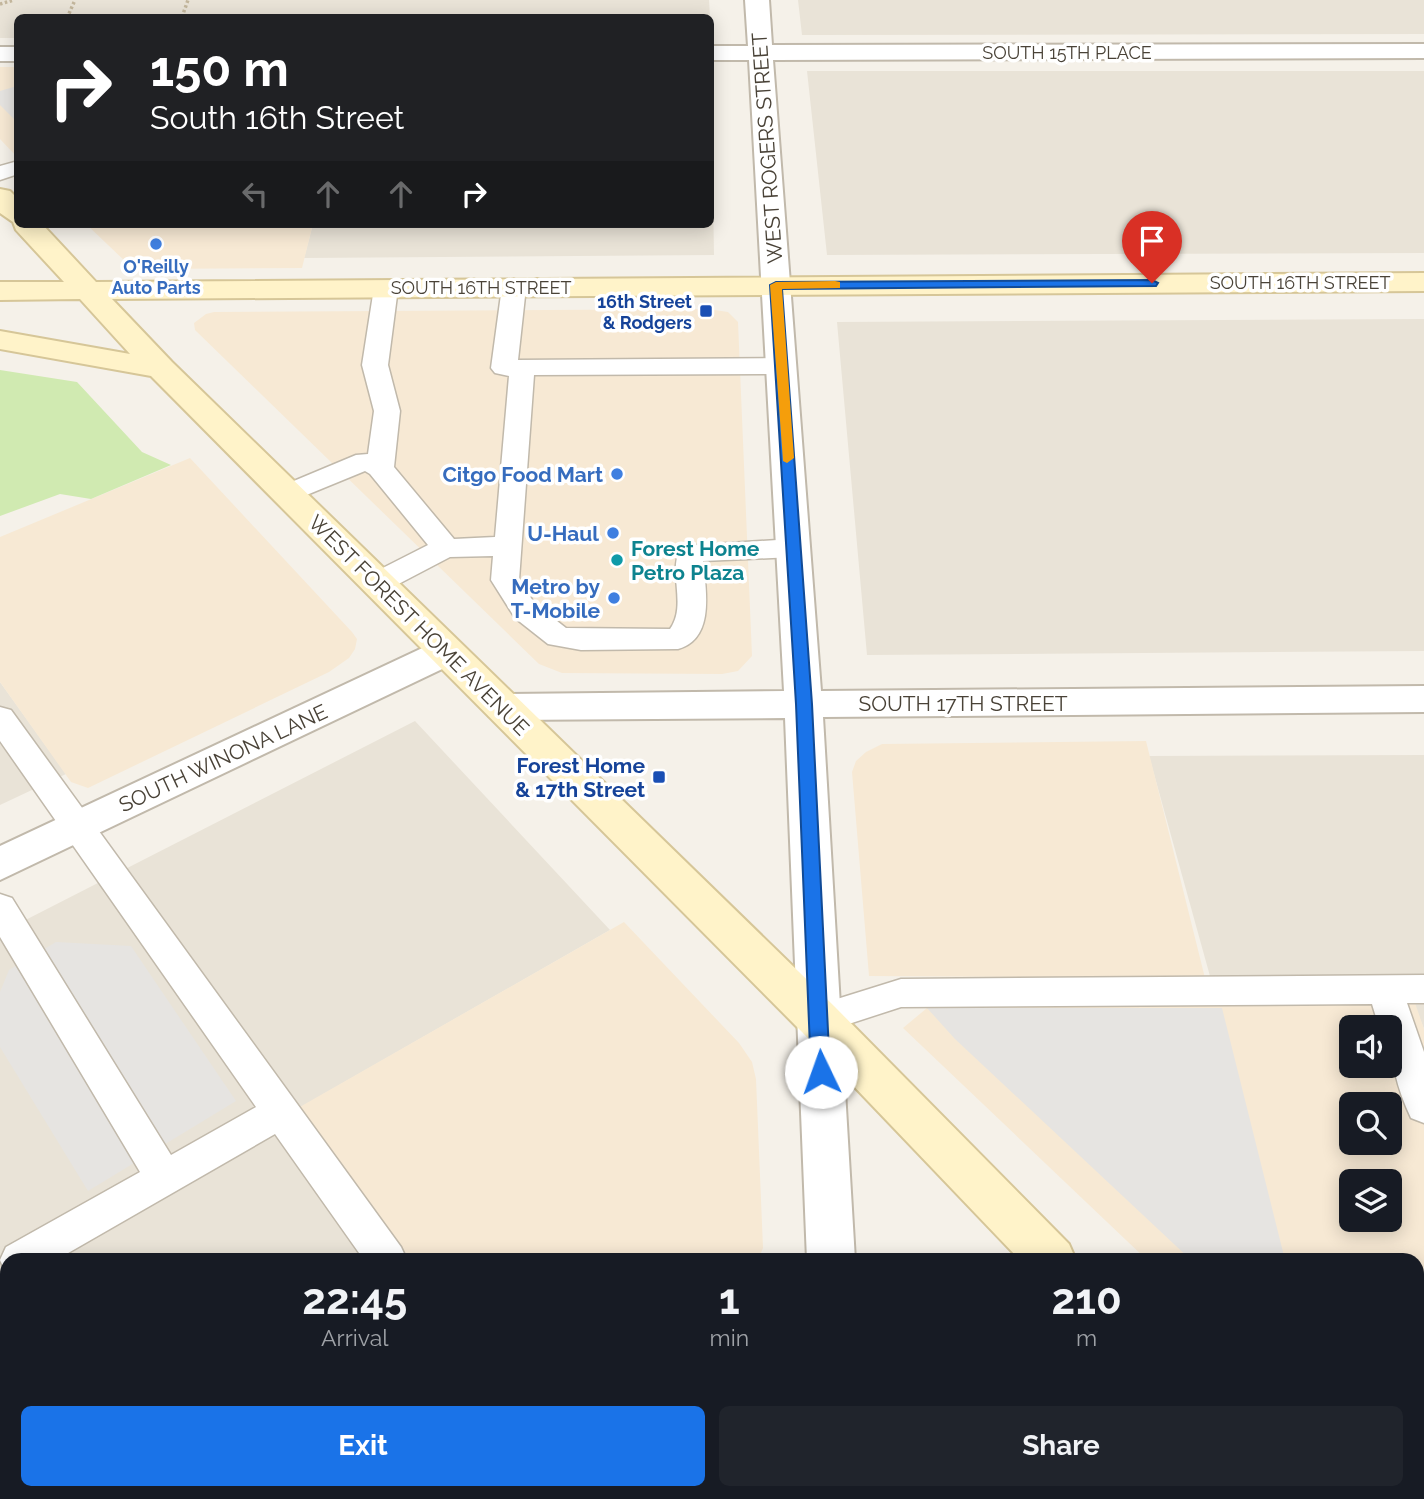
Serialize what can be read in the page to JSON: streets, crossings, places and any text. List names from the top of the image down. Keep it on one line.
{"streets":{"main road":["SOUTH 16TH STREET","WEST FOREST HOME AVENUE"],"street":["SOUTH 15TH PLACE","WEST ROGERS STREET","SOUTH 17TH STREET","SOUTH WINONA LANE"]},"crossings":[["SOUTH 15TH PLACE","WEST ROGERS STREET"],["WEST ROGERS STREET","SOUTH 16TH STREET"],["WEST ROGERS STREET","WEST FOREST HOME AVENUE"],["WEST ROGERS STREET","SOUTH 17TH STREET"],["SOUTH 16TH STREET","WEST FOREST HOME AVENUE"],["WEST FOREST HOME AVENUE","SOUTH 17TH STREET"],["WEST FOREST HOME AVENUE","SOUTH WINONA LANE"]],"places":{"other":["O'Reilly Auto Parts","Citgo Food Mart","U-Haul","Forest Home Petro Plaza","Metro by T-Mobile"],"transit":["16th Street & Rodgers","Forest Home & 17th Street"]},"page":{"turn":["150 m","South 16th Street"],"eta":["22:45","Arrival","1","min","210","m"],"buttons":["Exit","Share"]}}
